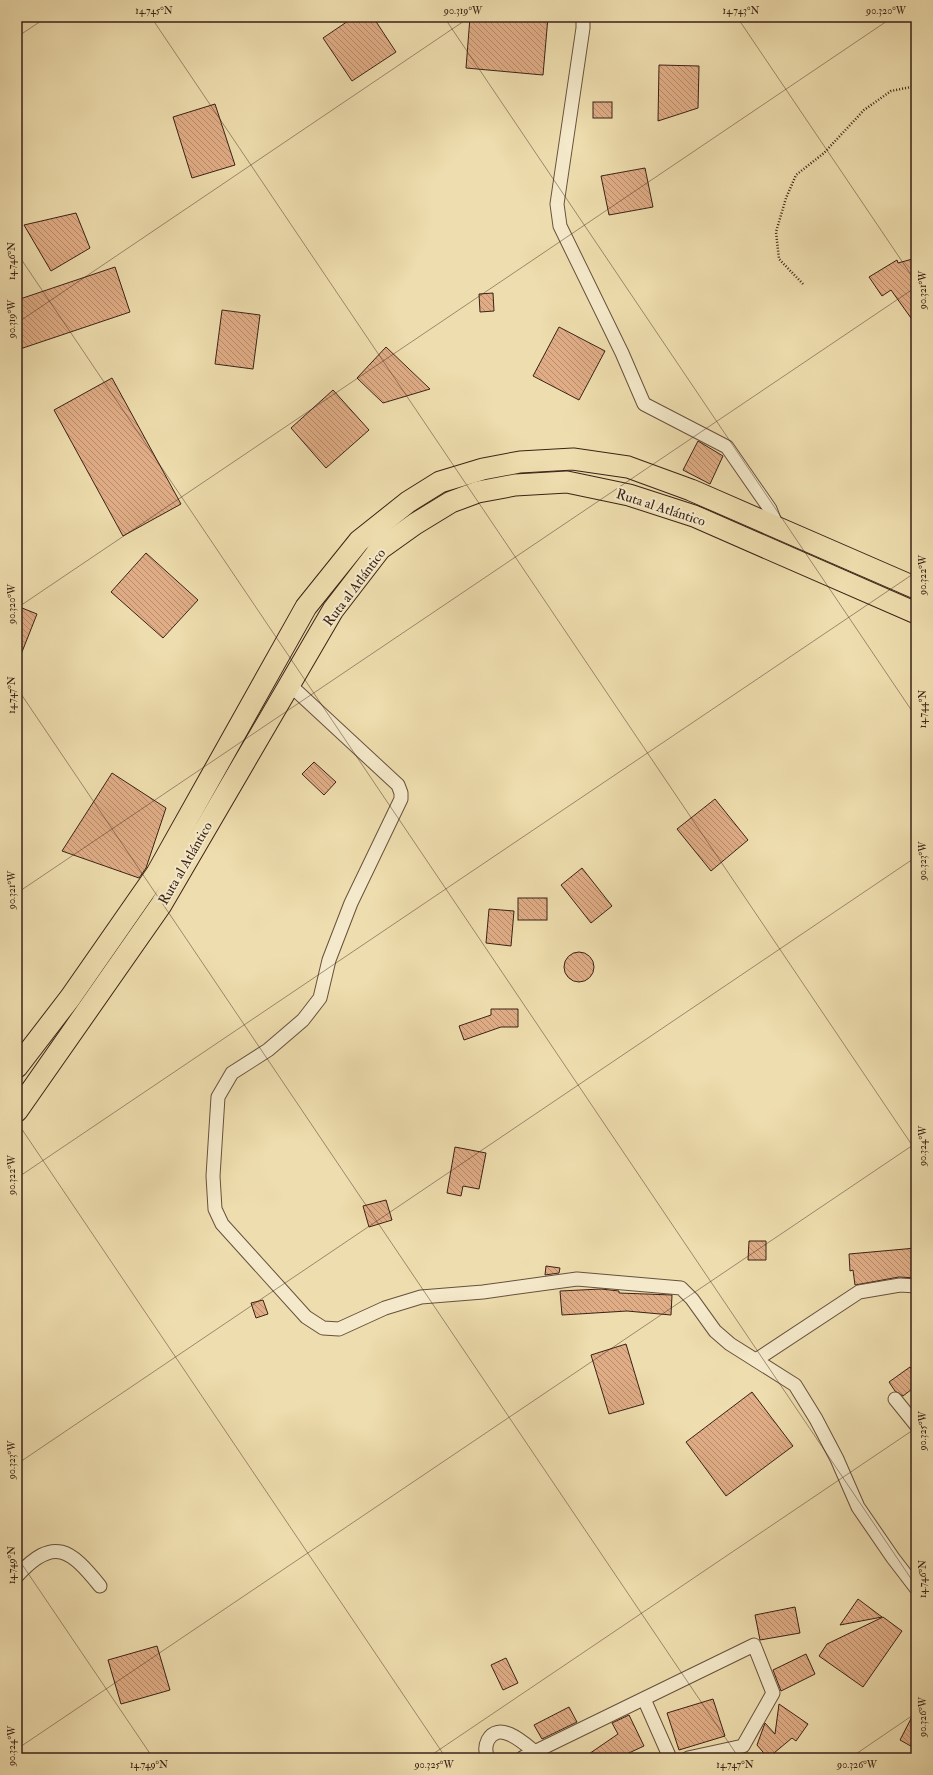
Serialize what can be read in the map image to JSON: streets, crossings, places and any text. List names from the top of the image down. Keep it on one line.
{"streets":{"highway":["Ruta al Atlántico"]},"coordinates":["14.745°N","90.319°W","14.743°N","90.320°W","14.746°N","90.321°W","90.322°W","14.747°N","14.744°N","90.323°W","90.324°W","90.325°W","14.749°N","90.326°W"]}
